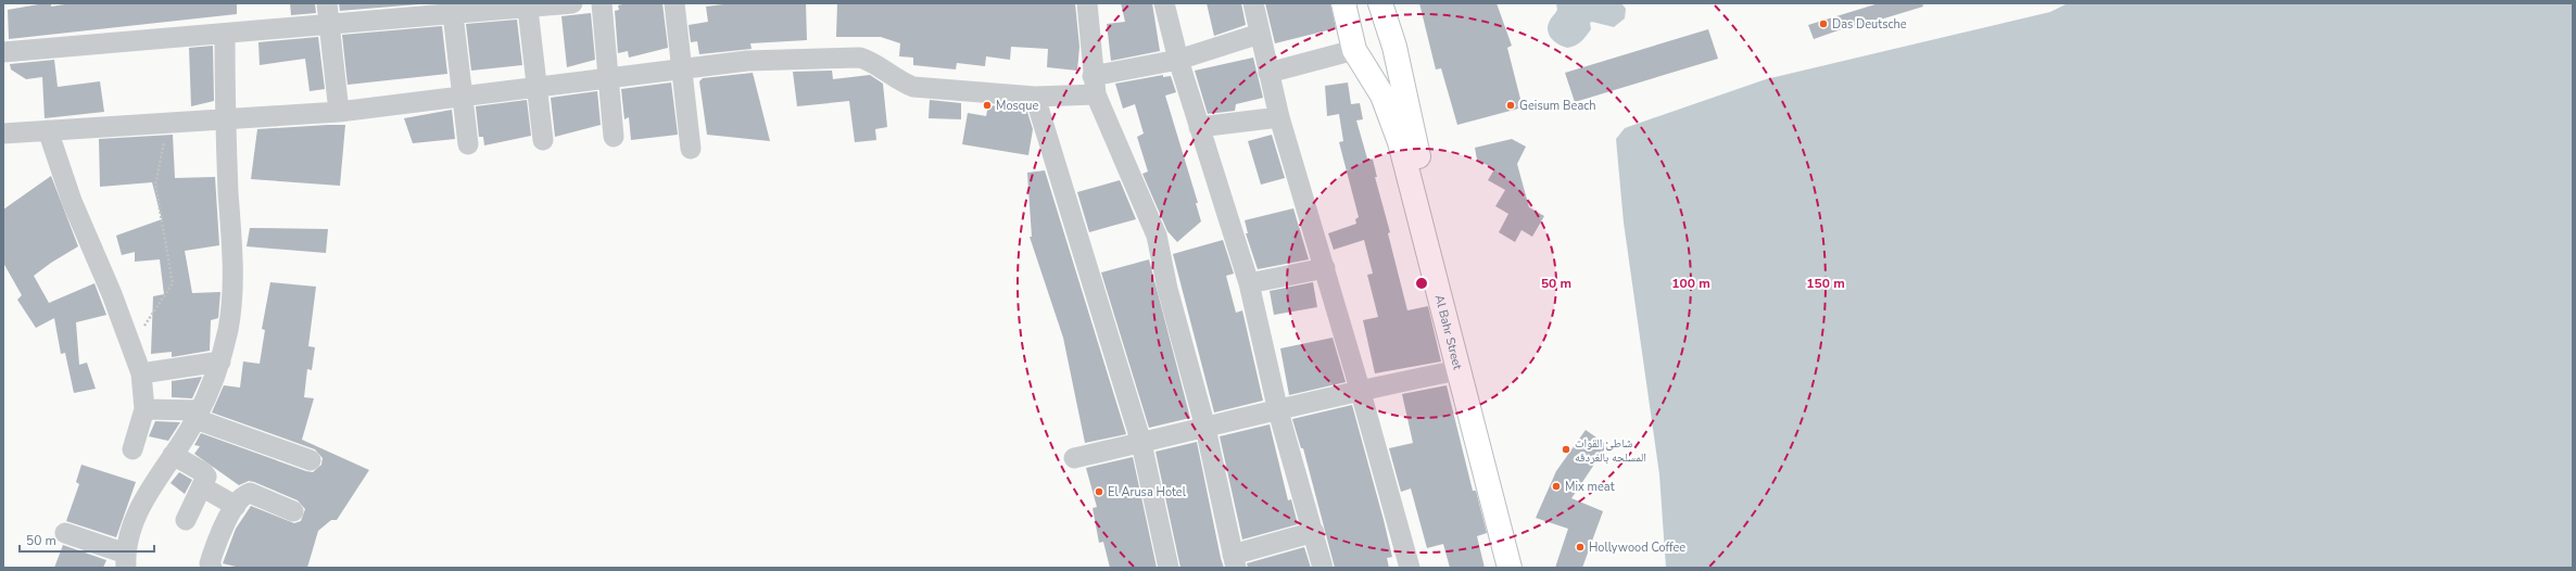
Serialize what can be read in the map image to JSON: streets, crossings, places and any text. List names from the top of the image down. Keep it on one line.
{"streets":{"main road":["Al Bahr Street"]},"places":["Das Deutsche","Mosque","Geisum Beach","شاطئ القوات المسلحه بالغردقه","Mix meat","El Arusa Hotel","Hollywood Coffee"],"scale_bar":"50 m","rings":["50 m","100 m","150 m"]}
